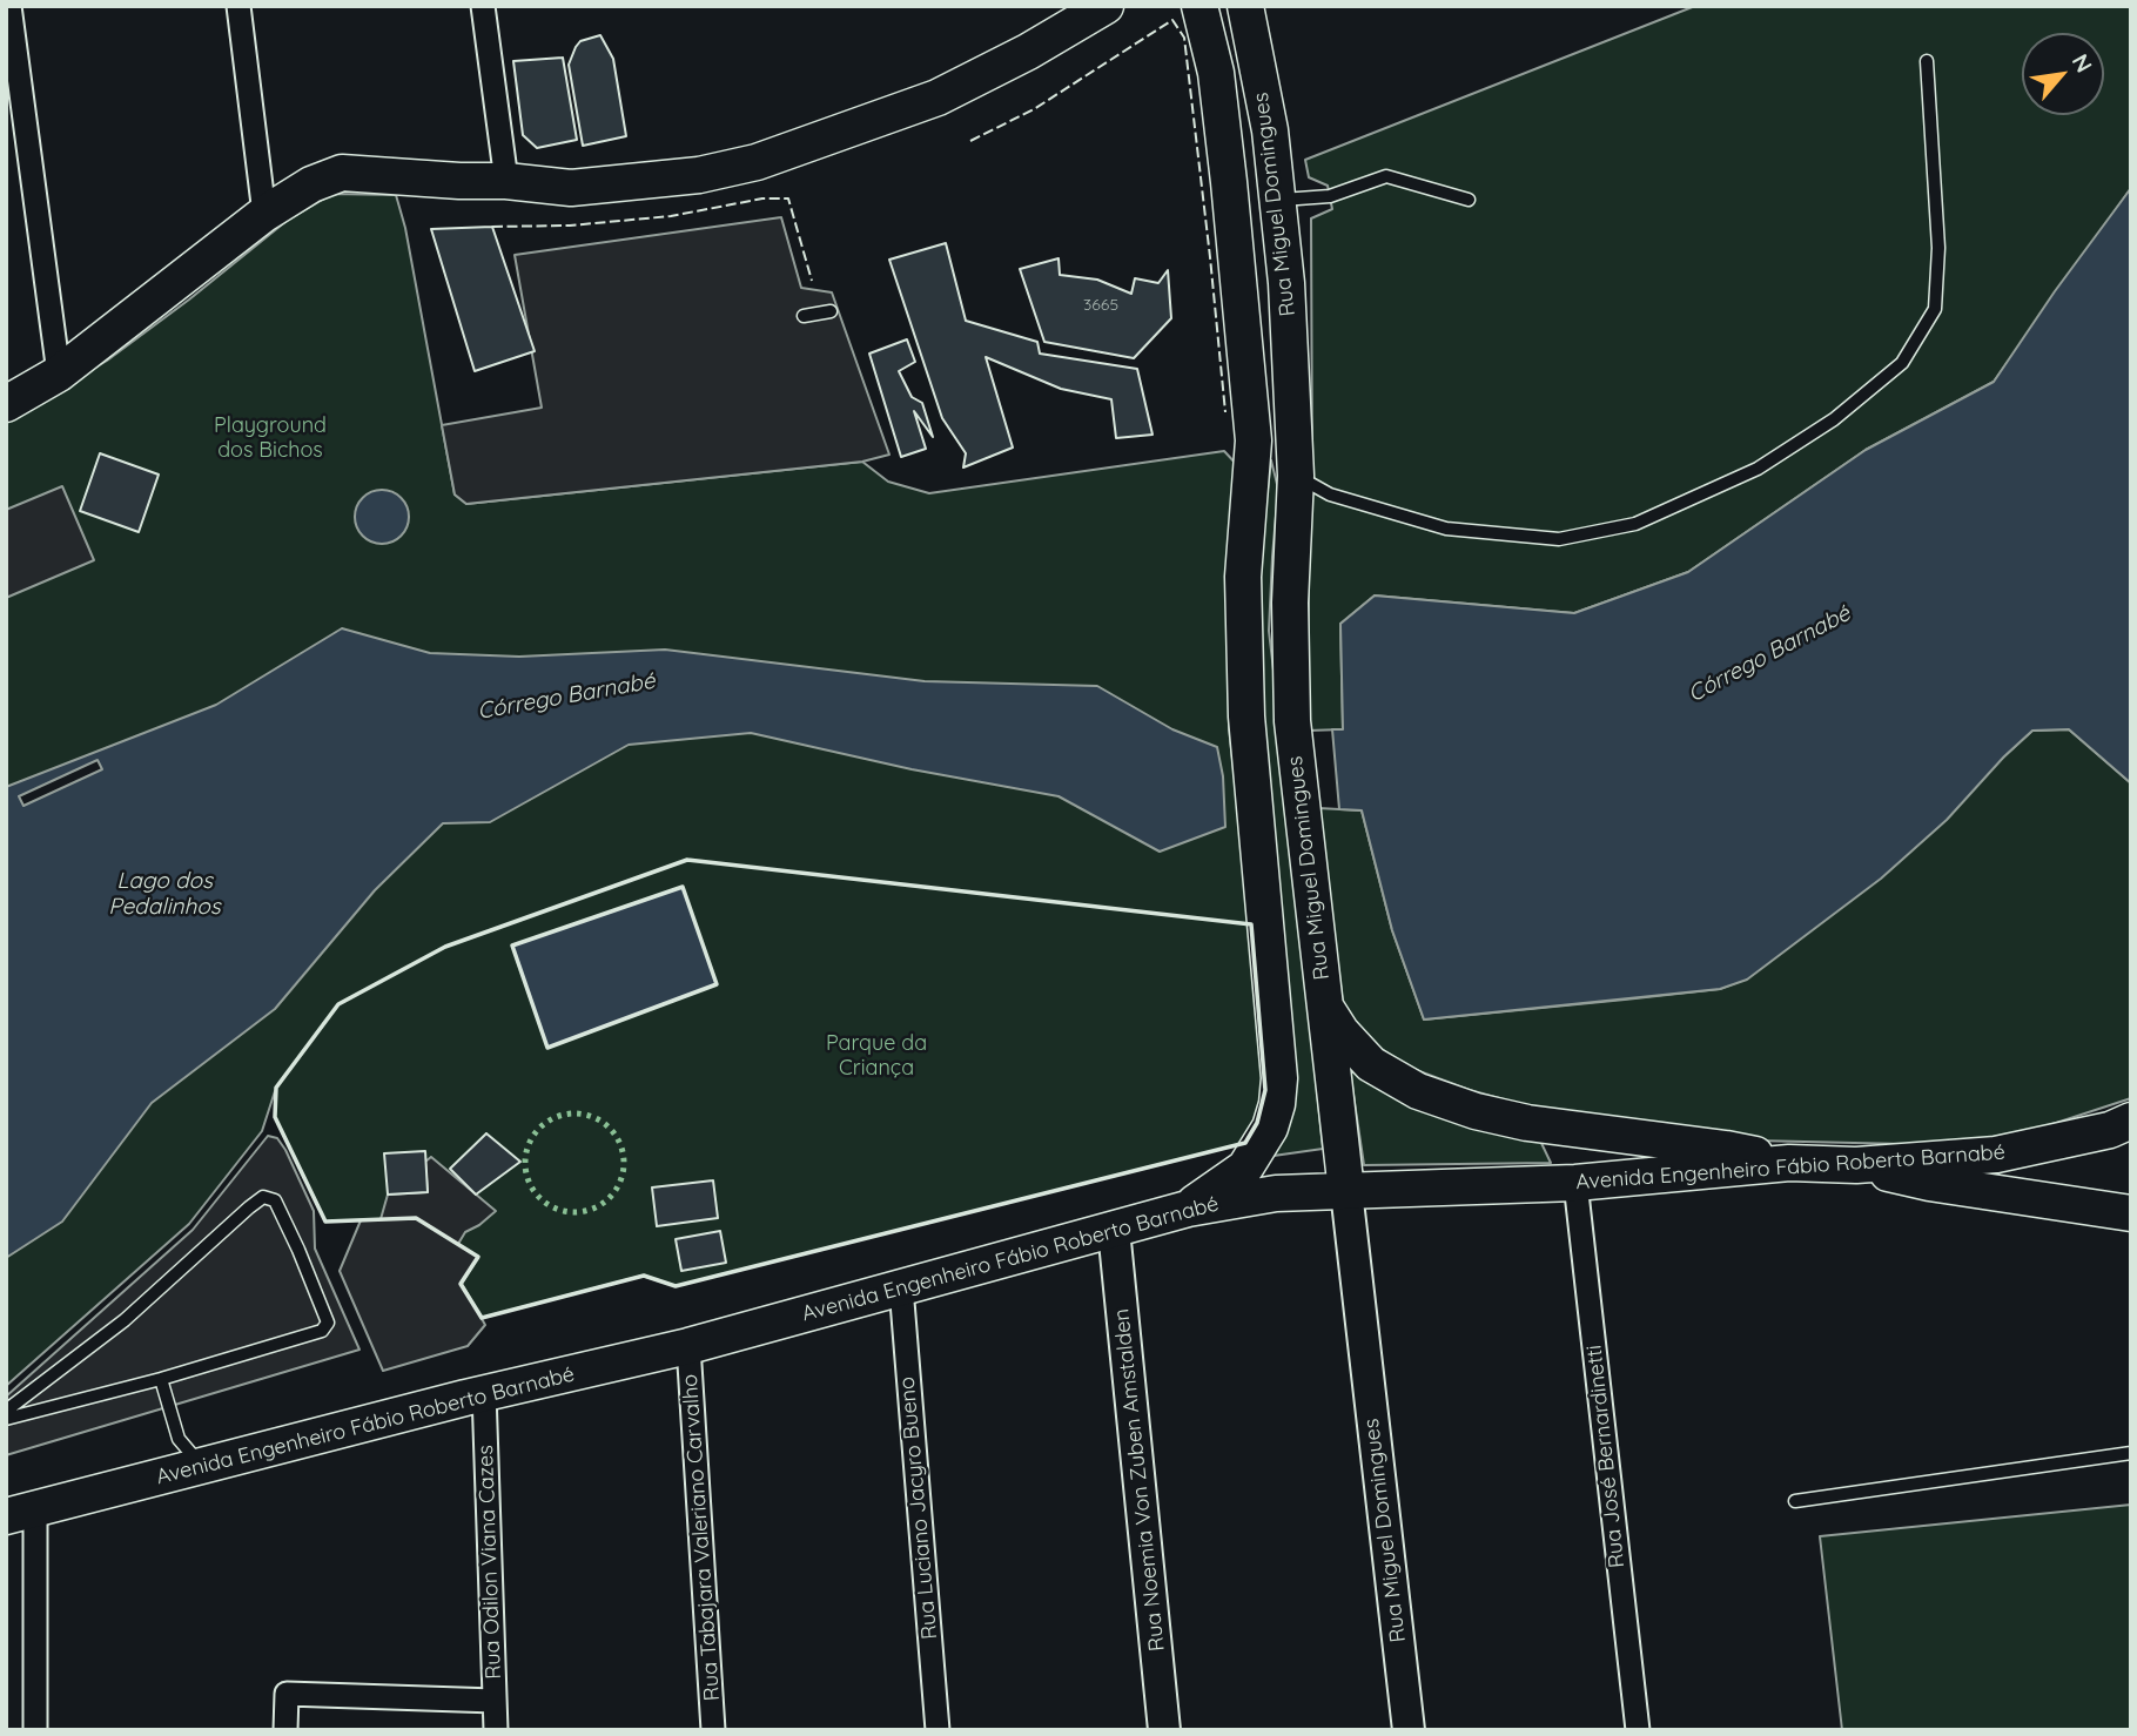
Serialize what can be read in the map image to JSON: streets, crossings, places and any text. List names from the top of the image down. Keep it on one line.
{"streets":{"main road":["Rua Miguel Domingues","Avenida Engenheiro Fábio Roberto Barnabé","Rua Noemia Von Zuben Amstalden"],"street":["Rua José Bernardinetti","Rua Luciano Jacyro Bueno","Rua Tabajara Valeriano Carvalho","Rua Odilon Viana Cazes"]},"crossings":[["Rua Miguel Domingues","Avenida Engenheiro Fábio Roberto Barnabé"],["Avenida Engenheiro Fábio Roberto Barnabé","Rua José Bernardinetti"],["Avenida Engenheiro Fábio Roberto Barnabé","Rua Noemia Von Zuben Amstalden"],["Avenida Engenheiro Fábio Roberto Barnabé","Rua Luciano Jacyro Bueno"],["Avenida Engenheiro Fábio Roberto Barnabé","Rua Tabajara Valeriano Carvalho"],["Avenida Engenheiro Fábio Roberto Barnabé","Rua Odilon Viana Cazes"]],"water":["Córrego Barnabé","Lago dos Pedalinhos"],"parks":["Playground dos Bichos","Parque da Criança"],"house_numbers":["3665"],"north":"top right"}
